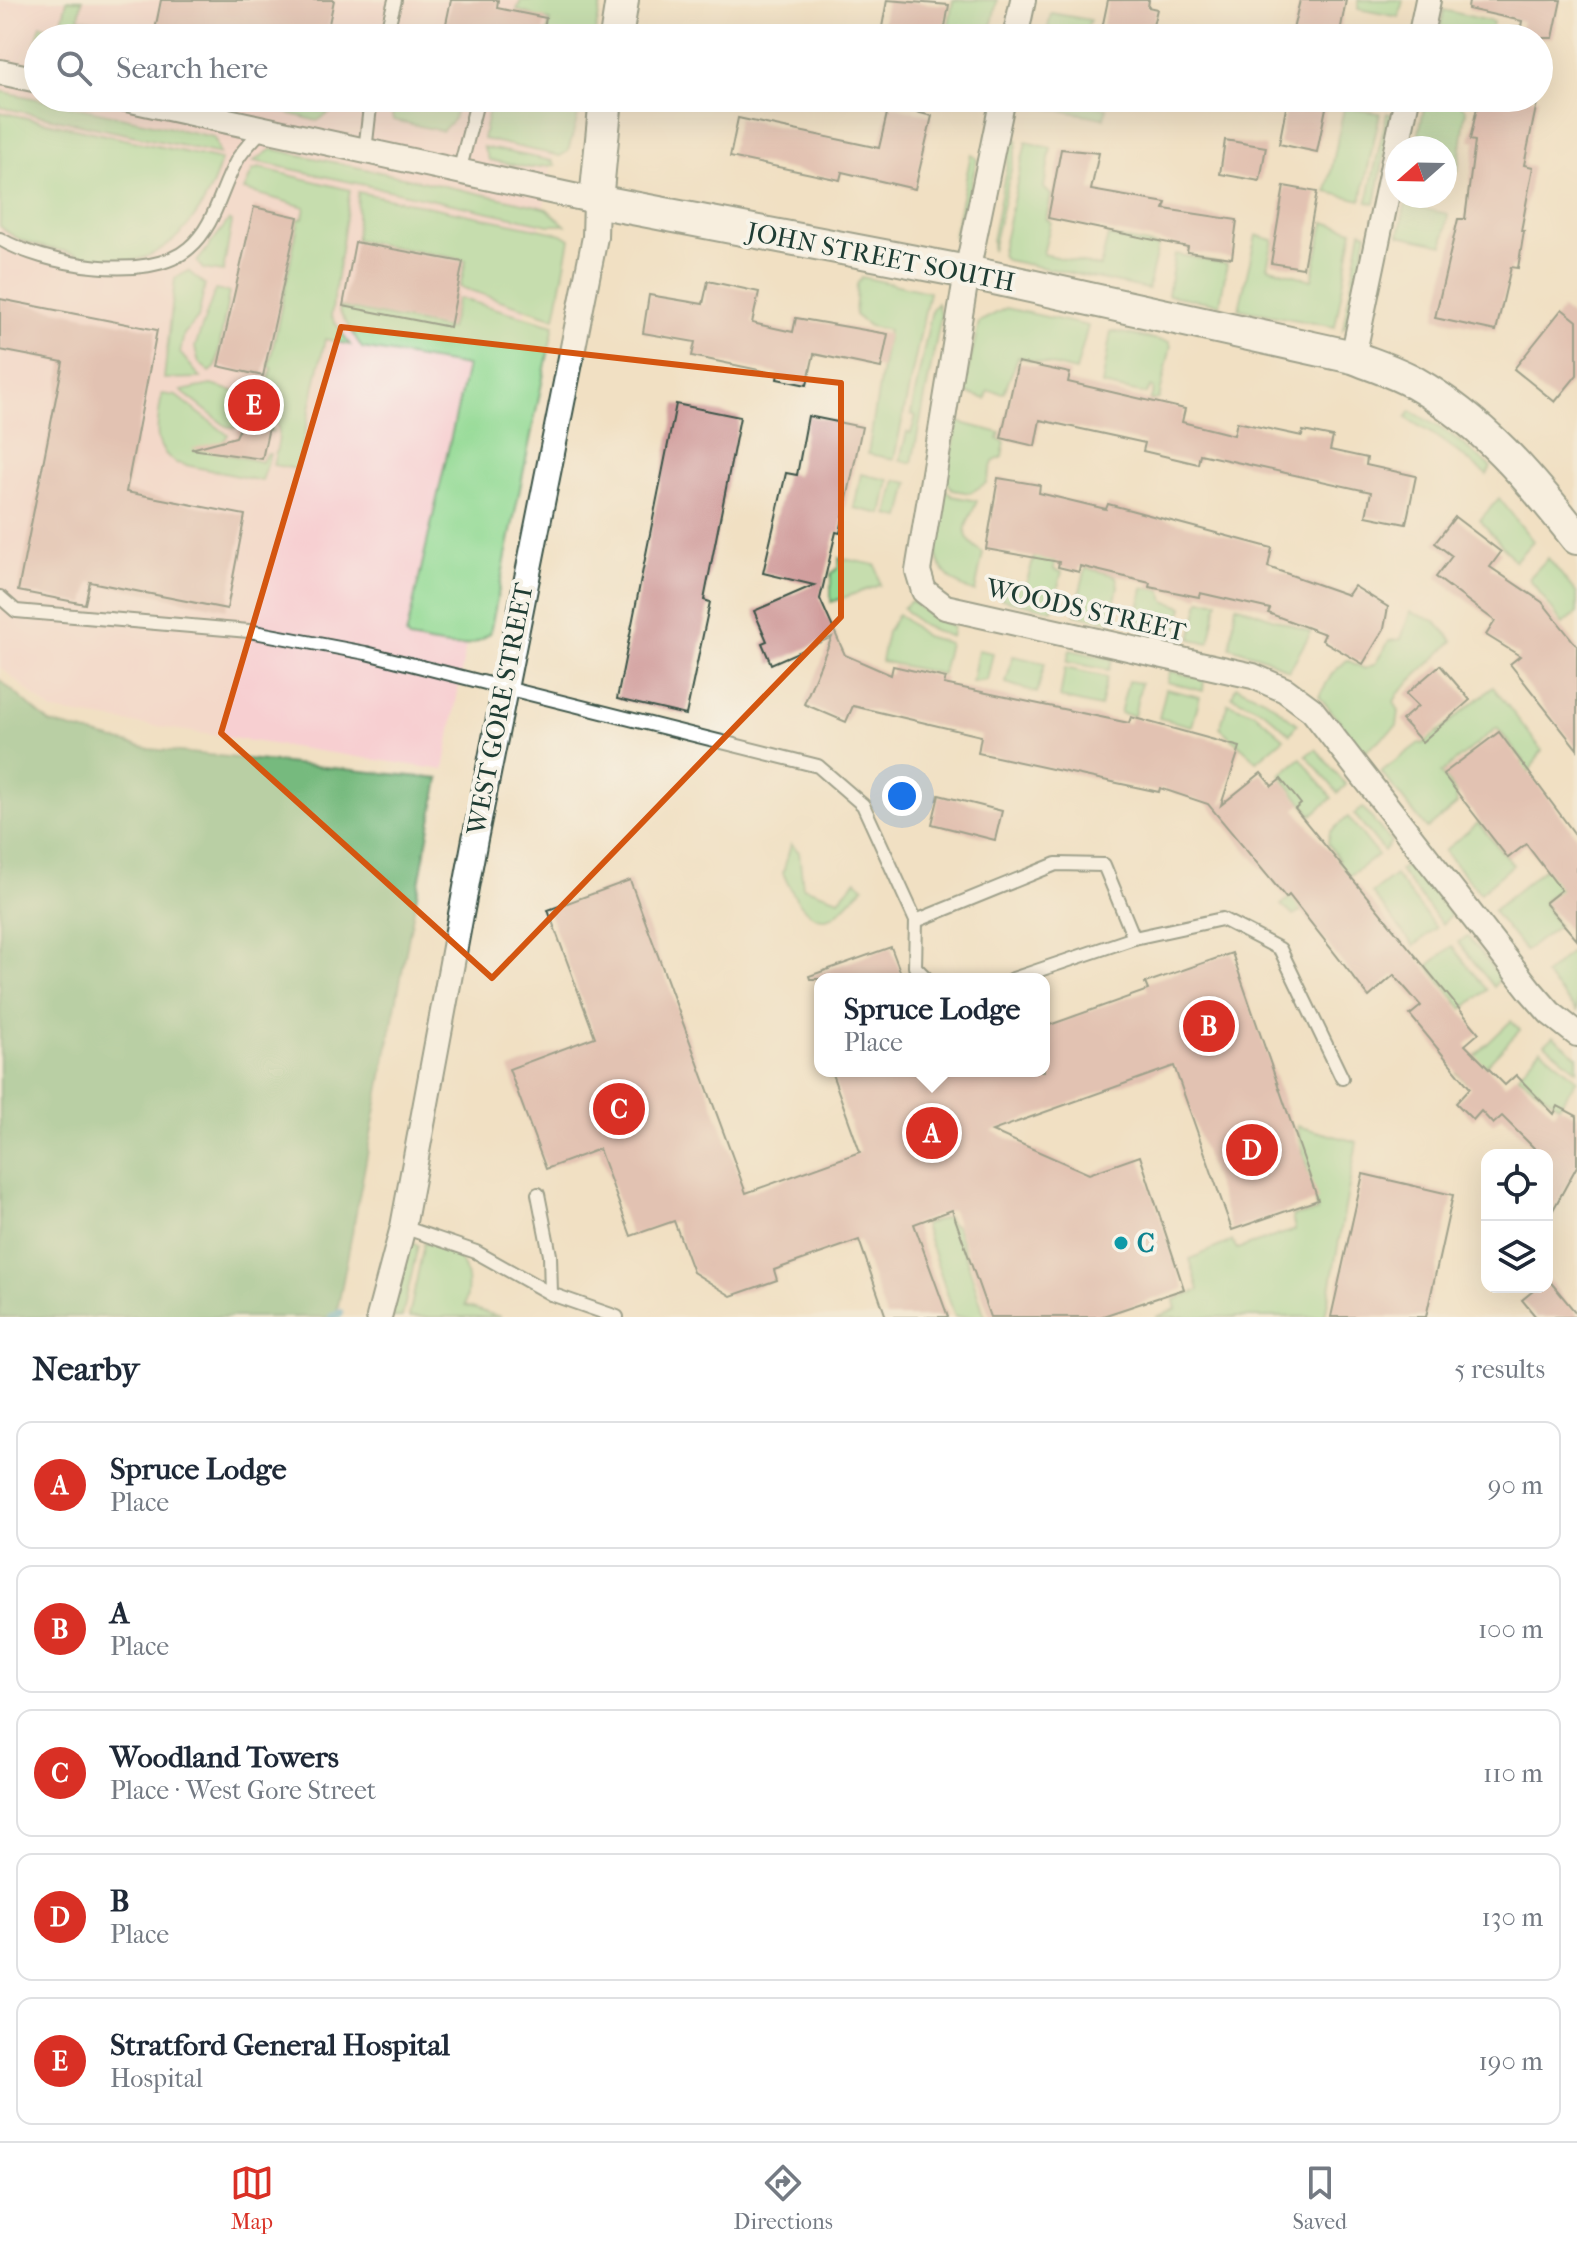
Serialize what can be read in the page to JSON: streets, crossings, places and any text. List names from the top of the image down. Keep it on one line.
{"streets":{"street":["JOHN STREET SOUTH","WOODS STREET","WEST GORE STREET"]},"crossings":[["JOHN STREET SOUTH","WOODS STREET"],["JOHN STREET SOUTH","WEST GORE STREET"]],"places":["C"],"north":"left","page":{"search":"Search here","pins":["E","B","C","A","D"],"popup":["Spruce Lodge","Place"],"heading":["Nearby","5 results"],"list":[{"mark":"A","name":"Spruce Lodge","note":"Place","value":"90 m"},{"mark":"B","name":"A","note":"Place","value":"100 m"},{"mark":"C","name":"Woodland Towers","note":"Place · West Gore Street","value":"110 m"},{"mark":"D","name":"B","note":"Place","value":"130 m"},{"mark":"E","name":"Stratford General Hospital","note":"Hospital","value":"190 m"}],"nav":["Map","Directions","Saved"]}}
